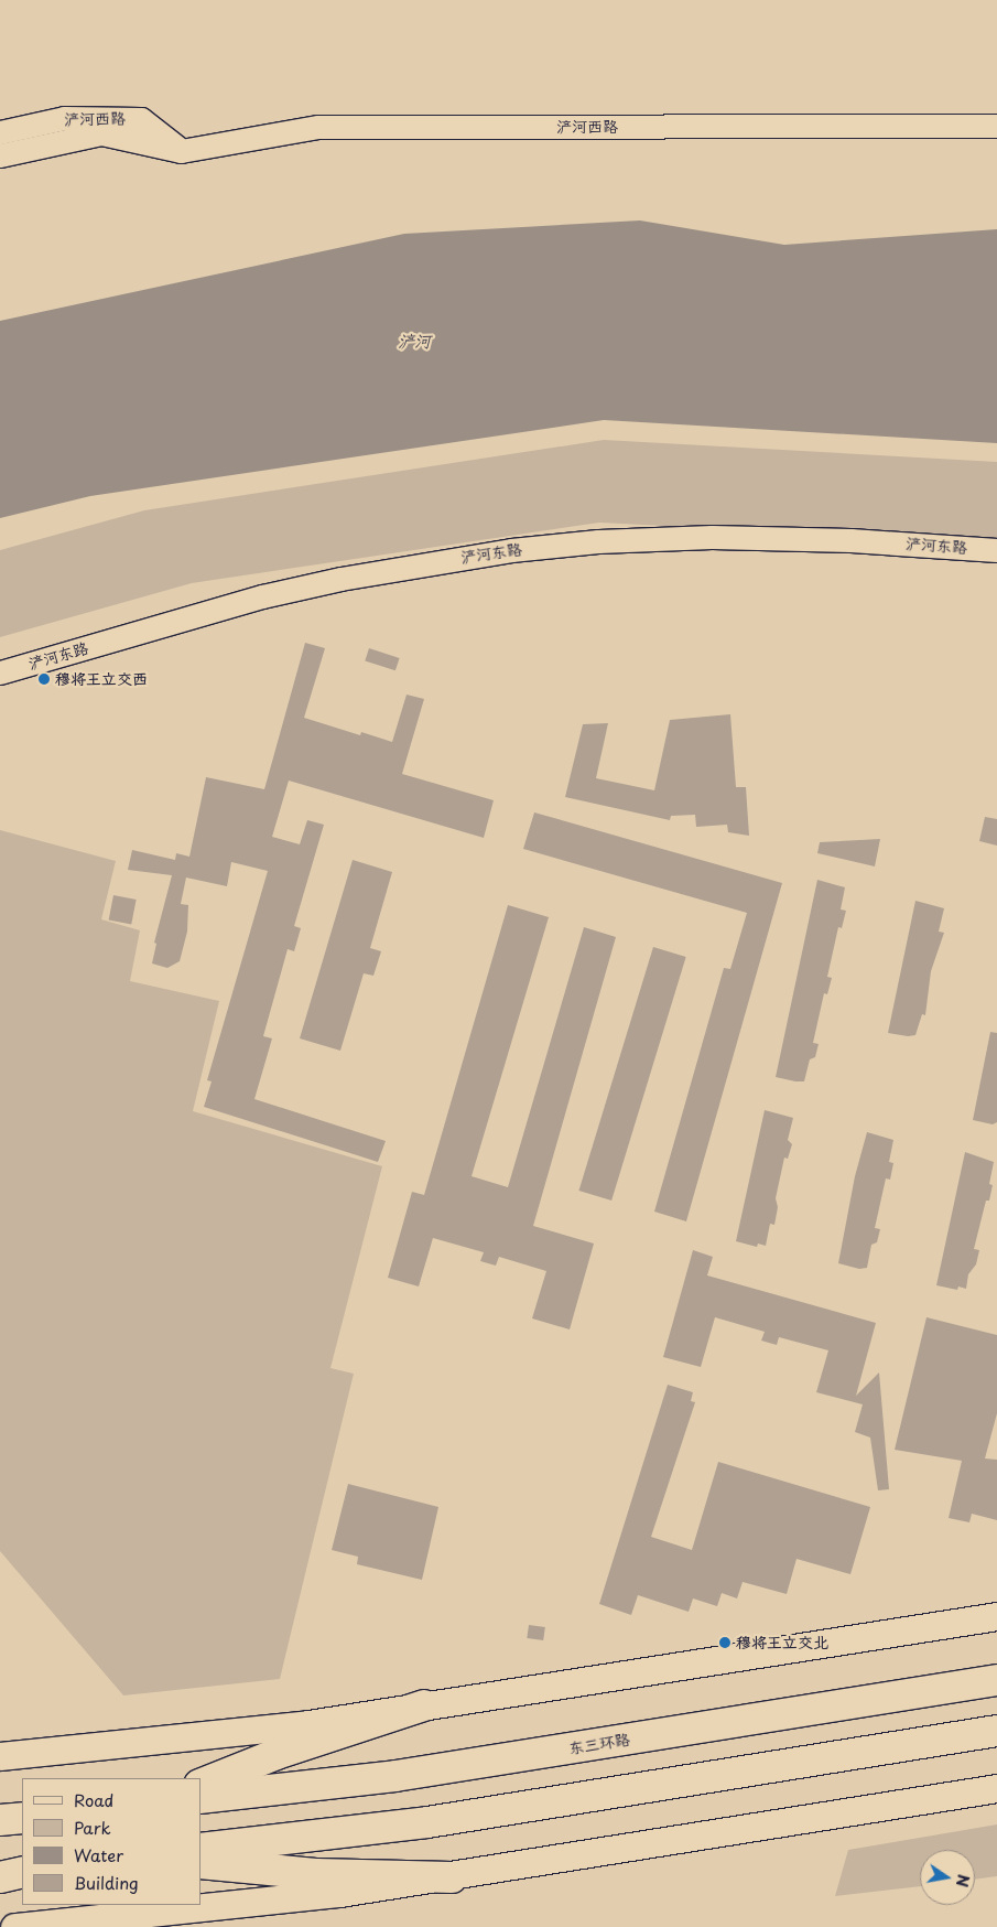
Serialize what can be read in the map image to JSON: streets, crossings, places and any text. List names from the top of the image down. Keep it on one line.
{"streets":{"highway":["东三环路"],"street":["浐河西路","浐河东路"]},"water":["浐河"],"places":["穆将王立交西","穆将王立交北"],"legend":["Road","Park","Water","Building"],"north":"right"}
